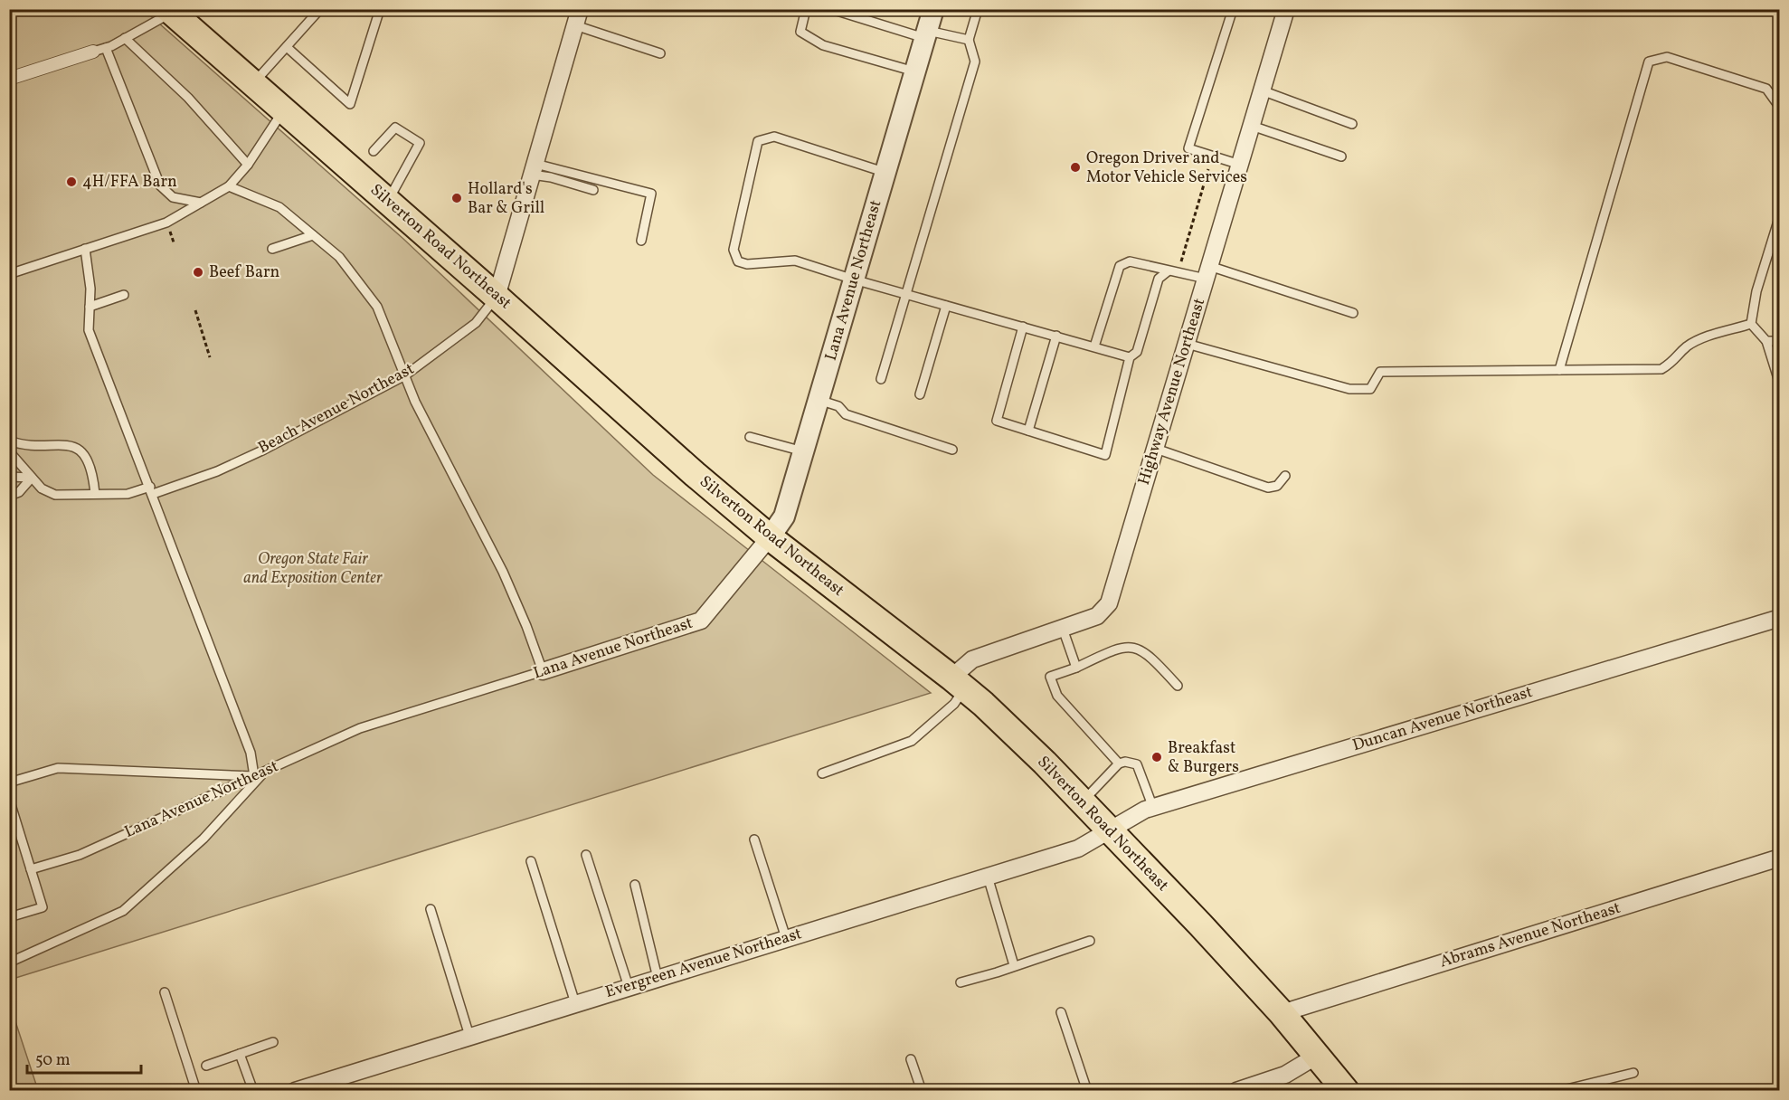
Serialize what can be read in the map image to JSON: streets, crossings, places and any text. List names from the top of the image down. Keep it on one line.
{"streets":{"main road":["Silverton Road Northeast"],"street":["Lana Avenue Northeast","Highway Avenue Northeast","Beach Avenue Northeast","Duncan Avenue Northeast","Abrams Avenue Northeast","Evergreen Avenue Northeast"]},"crossings":[["Silverton Road Northeast","Lana Avenue Northeast"],["Silverton Road Northeast","Highway Avenue Northeast"],["Silverton Road Northeast","Beach Avenue Northeast"],["Silverton Road Northeast","Duncan Avenue Northeast"],["Silverton Road Northeast","Abrams Avenue Northeast"],["Silverton Road Northeast","Evergreen Avenue Northeast"],["Duncan Avenue Northeast","Evergreen Avenue Northeast"]],"parks":["Oregon State Fair and Exposition Center"],"places":["Oregon Driver and Motor Vehicle Services","4H/FFA Barn","Hollard's Bar & Grill","Beef Barn","Breakfast & Burgers"],"scale_bar":"50 m"}
